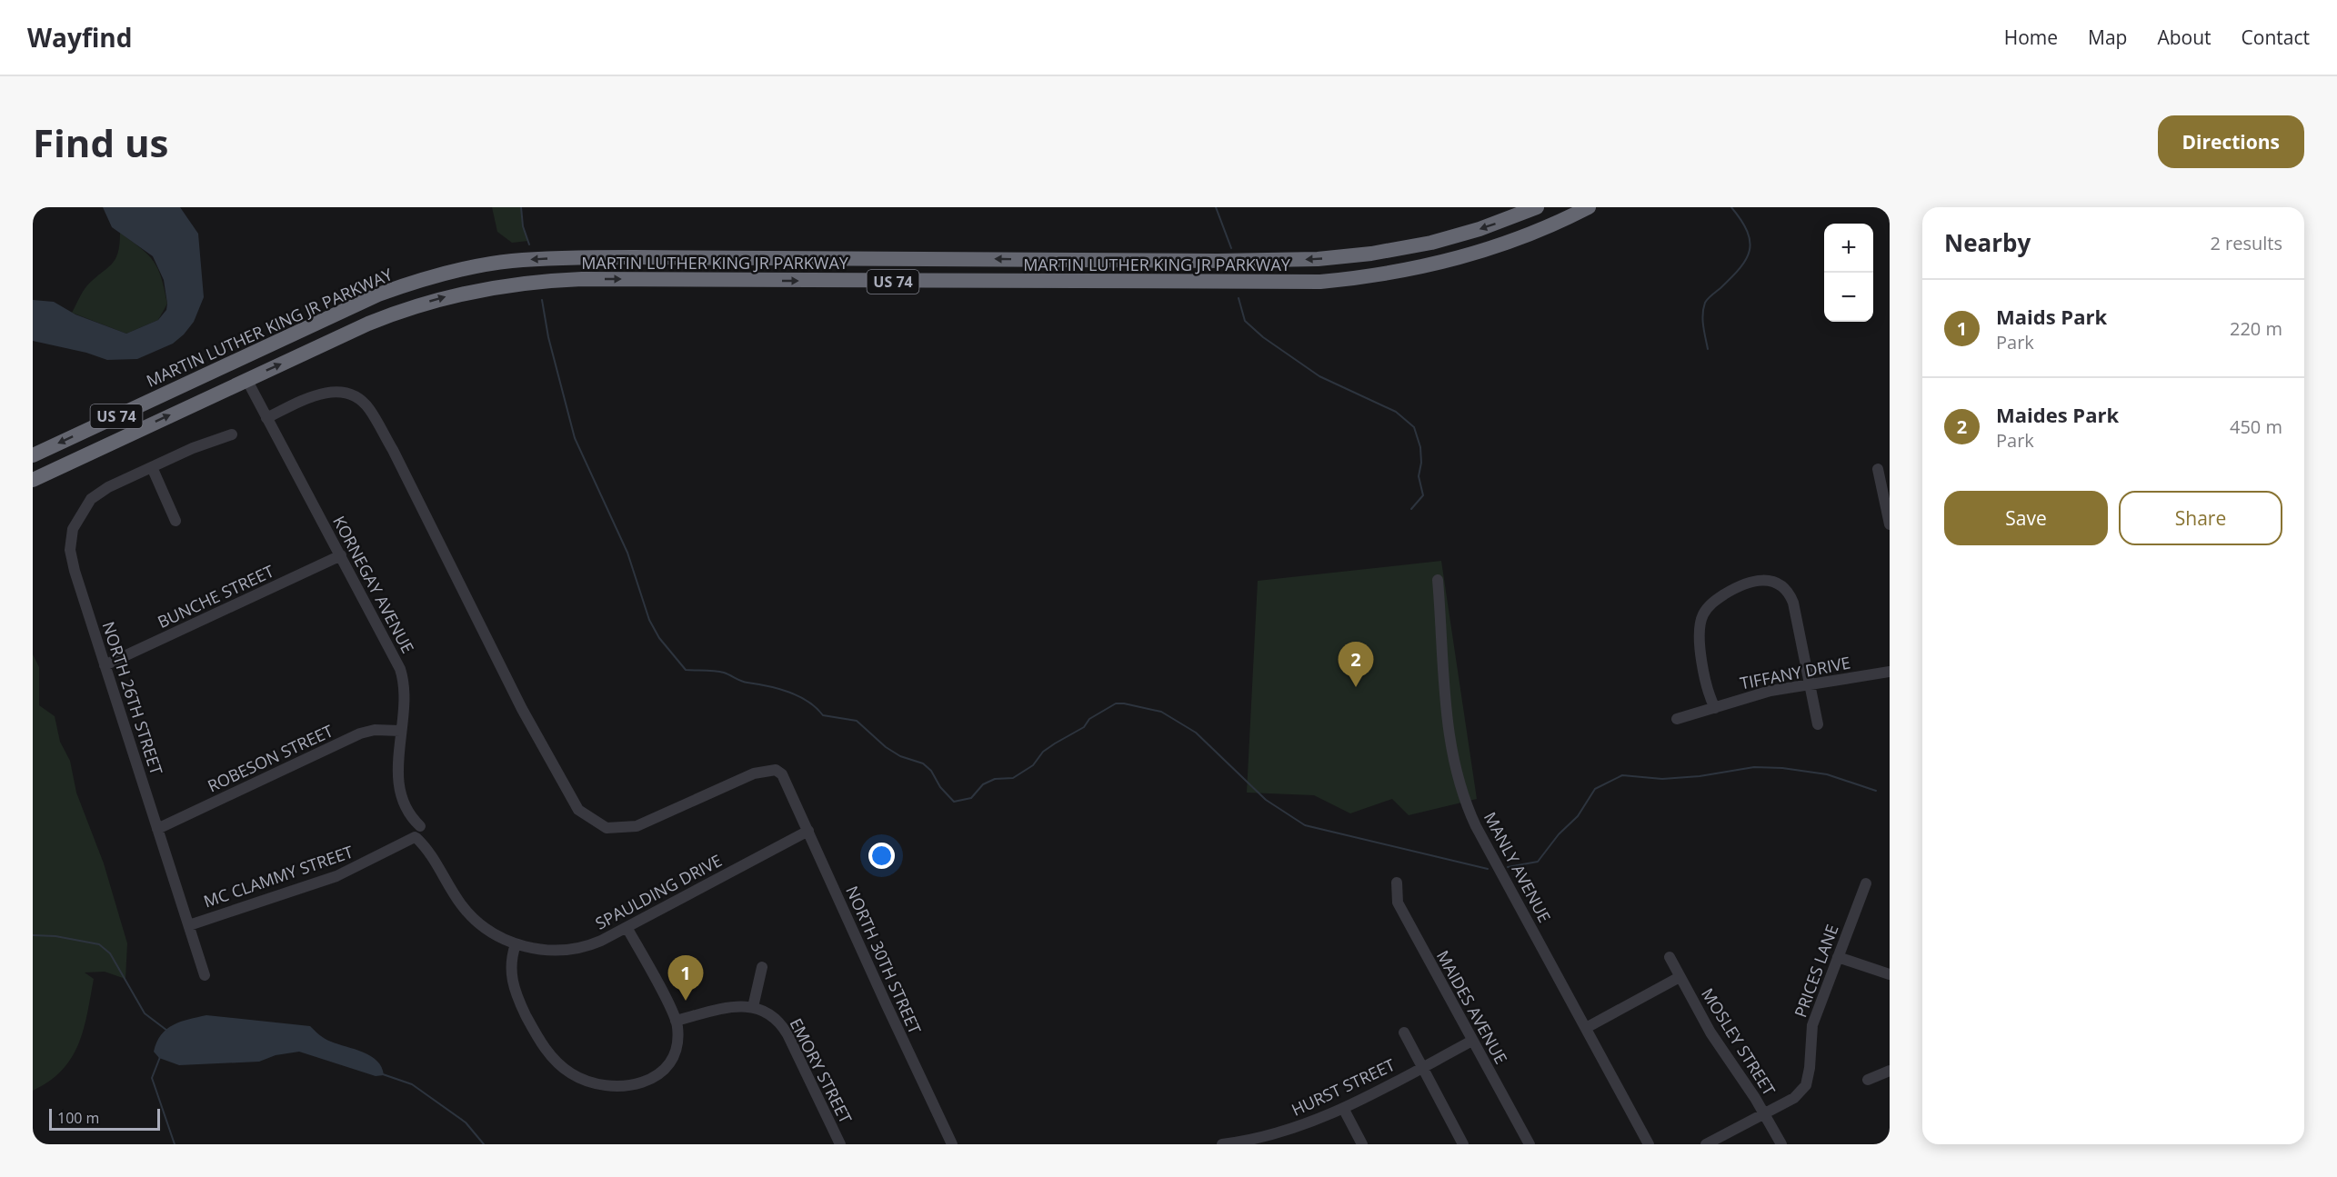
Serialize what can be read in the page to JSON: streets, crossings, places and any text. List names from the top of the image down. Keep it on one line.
{"streets":{"highway":["MARTIN LUTHER KING JR PARKWAY","US 74"],"street":["KORNEGAY AVENUE","BUNCHE STREET","TIFFANY DRIVE","NORTH 26TH STREET","ROBESON STREET","MANLY AVENUE","MC CLAMMY STREET","SPAULDING DRIVE","NORTH 30TH STREET","PRICES LANE","MAIDES AVENUE","MOSLEY STREET","EMORY STREET","HURST STREET"]},"crossings":[["MARTIN LUTHER KING JR PARKWAY","KORNEGAY AVENUE"],["KORNEGAY AVENUE","BUNCHE STREET"],["KORNEGAY AVENUE","ROBESON STREET"],["KORNEGAY AVENUE","MC CLAMMY STREET"],["KORNEGAY AVENUE","SPAULDING DRIVE"],["KORNEGAY AVENUE","NORTH 30TH STREET"],["BUNCHE STREET","NORTH 26TH STREET"],["NORTH 26TH STREET","ROBESON STREET"],["NORTH 26TH STREET","MC CLAMMY STREET"],["SPAULDING DRIVE","NORTH 30TH STREET"],["PRICES LANE","MOSLEY STREET"],["MAIDES AVENUE","HURST STREET"]],"scale_bar":"100 m","page":{"header":"Wayfind","nav":["Home","Map","About","Contact"],"buttons":["Directions",["Save","Share"]],"title":"Find us","heading":["Nearby","2 results"],"map_buttons":["+","−"],"list":[{"mark":"1","name":"Maids Park","note":"Park","value":"220 m"},{"mark":"2","name":"Maides Park","note":"Park","value":"450 m"}],"pins":["2","1"],"scale":"100 m"}}
